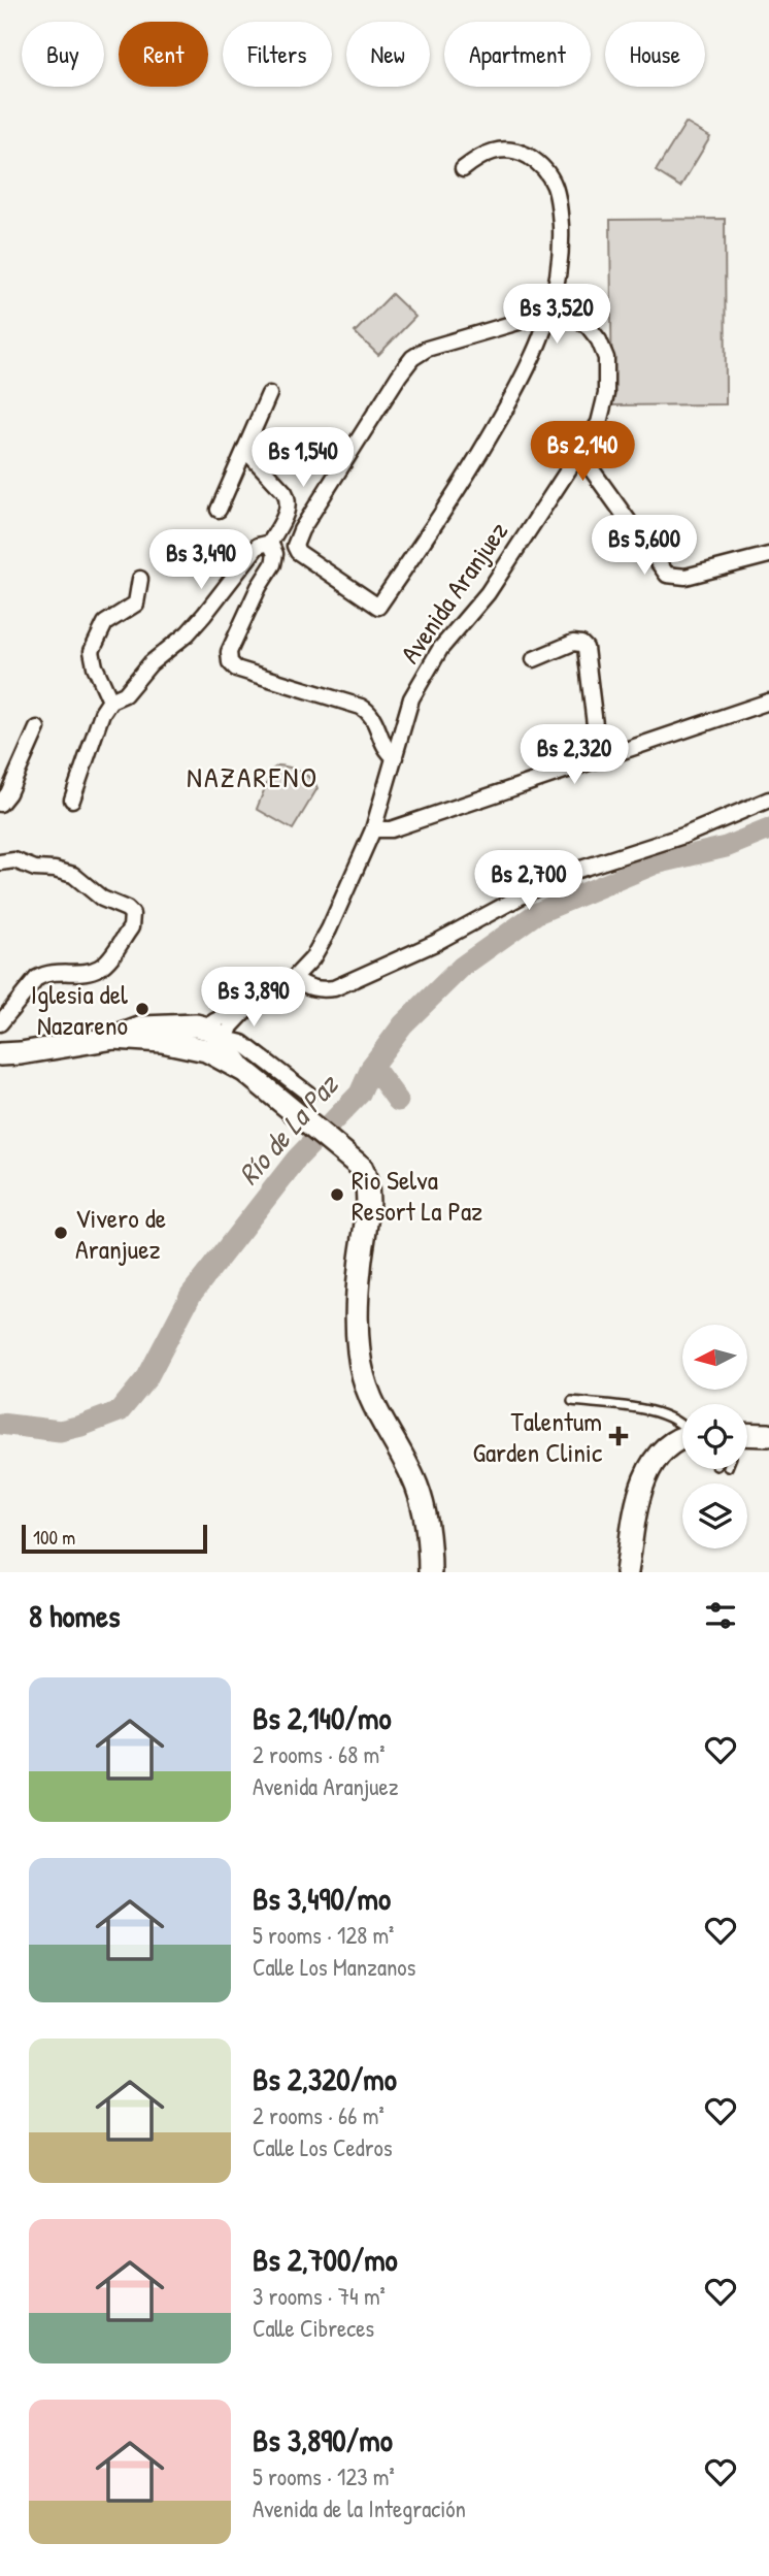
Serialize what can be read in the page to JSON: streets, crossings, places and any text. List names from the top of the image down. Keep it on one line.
{"streets":{"street":["Avenida Aranjuez"]},"districts":["NAZARENO"],"water":["Río de La Paz"],"places":{"other":["Iglesia del Nazareno","Rio Selva Resort La Paz","Vivero de Aranjuez"],"health":["Talentum Garden Clinic"]},"scale_bar":"100 m","north":"left","page":{"chip":["Buy","Rent","Filters","New","Apartment","House"],"price":["Bs 3,520","Bs 2,140","Bs 1,540","Bs 5,600","Bs 3,490","Bs 2,320","Bs 2,700","Bs 3,890"],"scale":"100 m","heading":"8 homes","list":[{"name":"Bs 2,140/mo","note":"2 rooms · 68 m² · Avenida Aranjuez"},{"name":"Bs 3,490/mo","note":"5 rooms · 128 m² · Calle Los Manzanos"},{"name":"Bs 2,320/mo","note":"2 rooms · 66 m² · Calle Los Cedros"},{"name":"Bs 2,700/mo","note":"3 rooms · 74 m² · Calle Cibreces"},{"name":"Bs 3,890/mo","note":"5 rooms · 123 m² · Avenida de la Integración"}]}}
